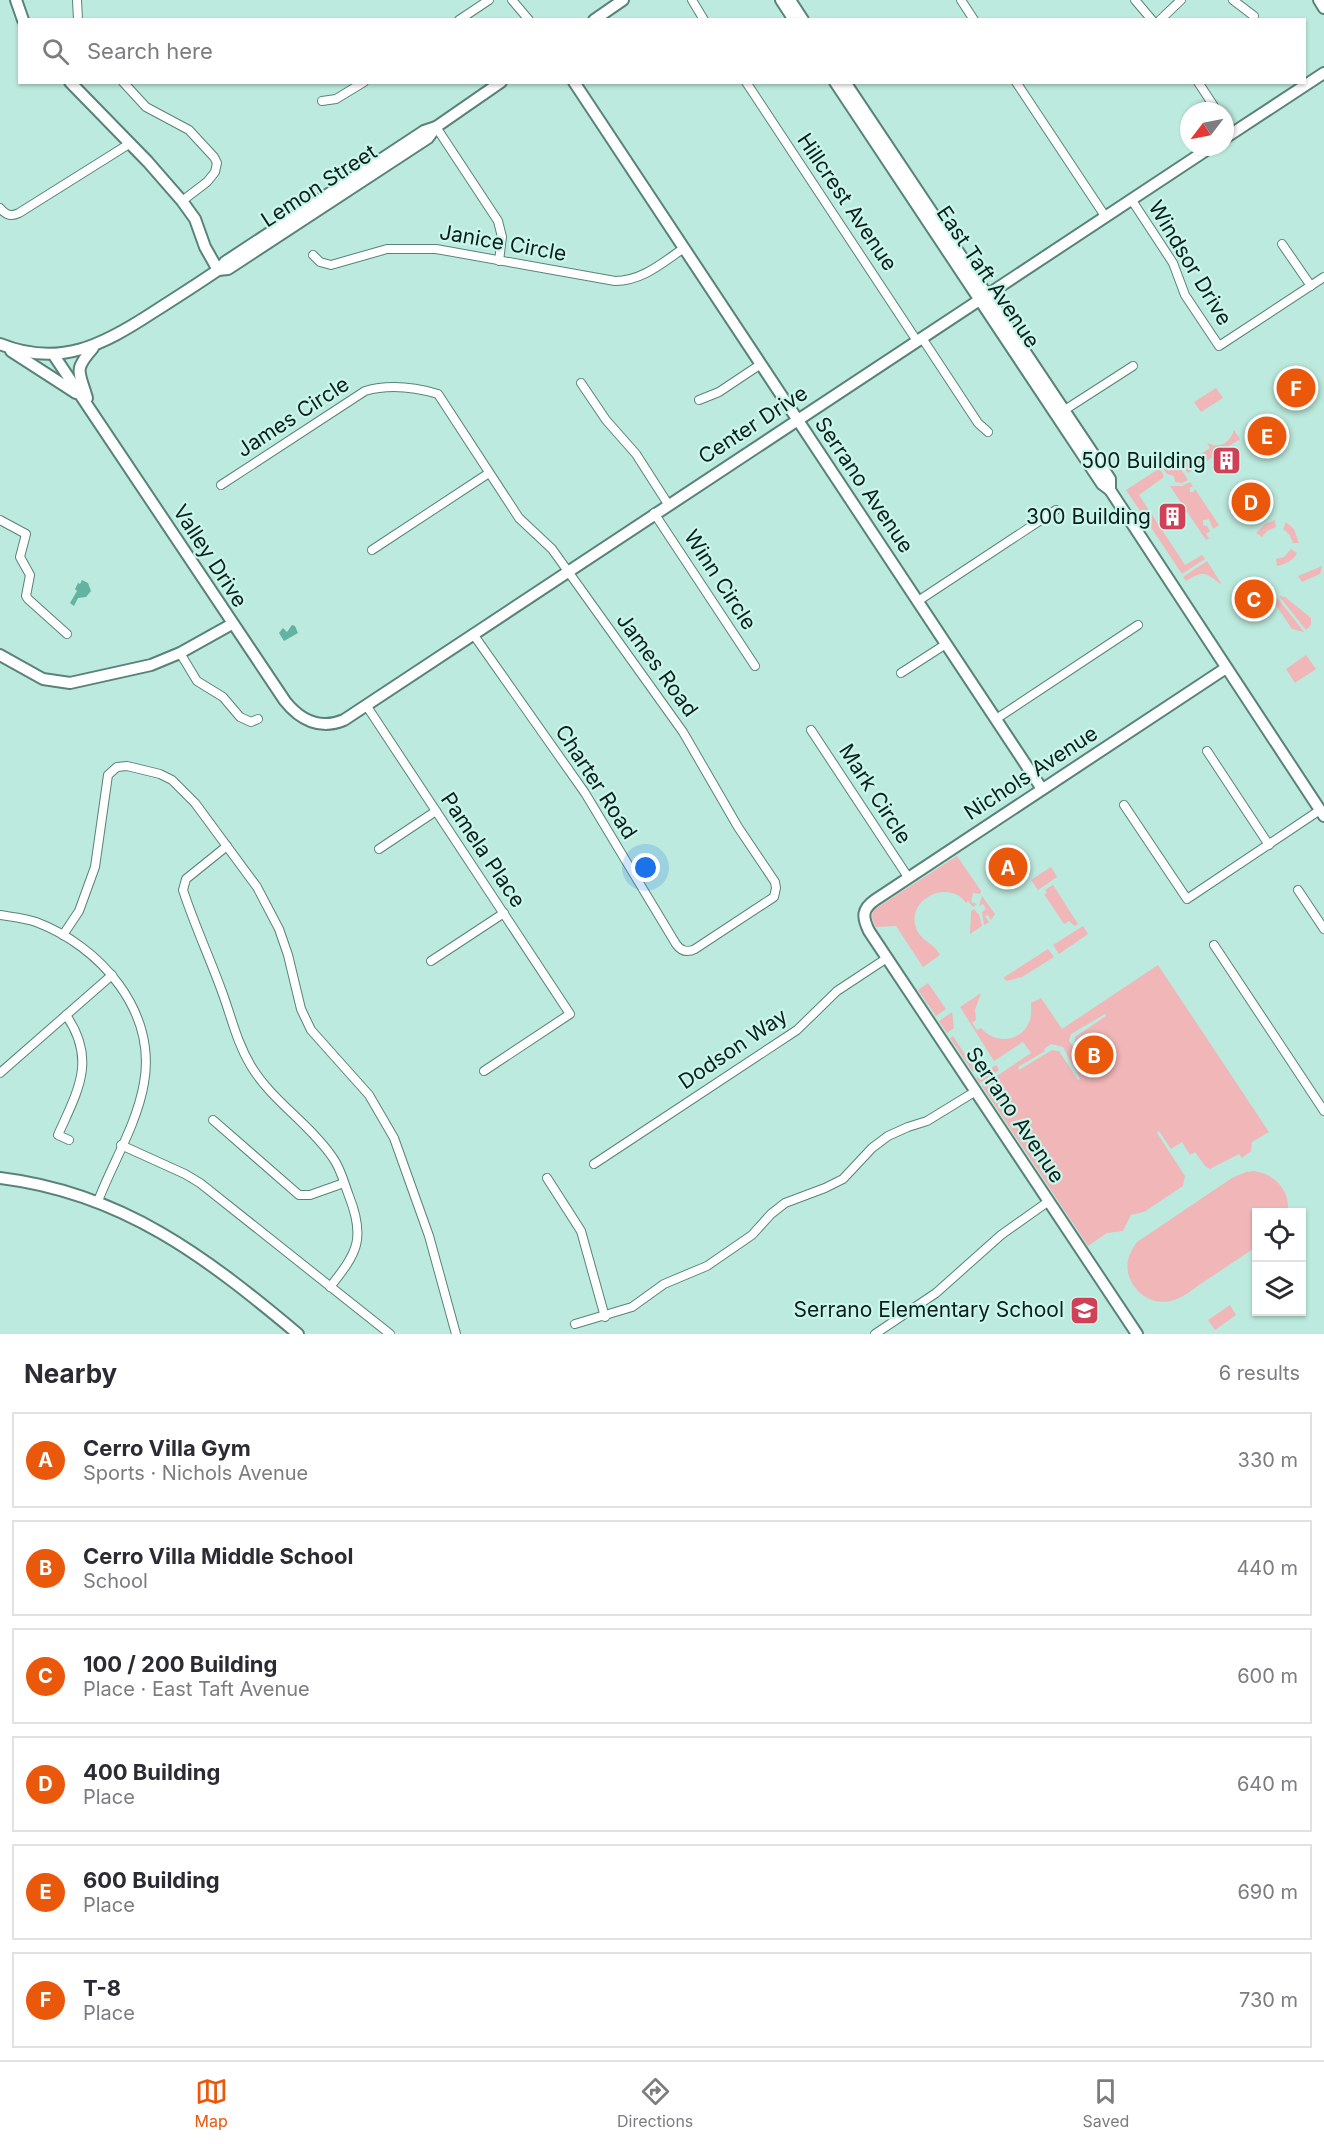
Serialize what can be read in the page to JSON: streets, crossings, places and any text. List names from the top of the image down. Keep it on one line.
{"streets":{"street":["Lemon Street","Hillcrest Avenue","Janice Circle","Windsor Drive","East Taft Avenue","James Circle","Center Drive","Serrano Avenue","Valley Drive","Winn Circle","James Road","Nichols Avenue","Charter Road","Mark Circle","Pamela Place","Dodson Way"]},"crossings":[["Lemon Street","Valley Drive"],["Hillcrest Avenue","Center Drive"],["Janice Circle","Serrano Avenue"],["Windsor Drive","Center Drive"],["East Taft Avenue","Center Drive"],["East Taft Avenue","Nichols Avenue"],["James Circle","James Road"],["Center Drive","Serrano Avenue"],["Center Drive","Valley Drive"],["Center Drive","Winn Circle"],["Center Drive","James Road"],["Center Drive","Charter Road"],["Center Drive","Pamela Place"],["Serrano Avenue","Nichols Avenue"],["Serrano Avenue","Dodson Way"],["James Road","Charter Road"],["Nichols Avenue","Mark Circle"]],"places":{"building":["500 Building","300 Building"],"school or university":["Serrano Elementary School"]},"north":"bottom left","page":{"search":"Search here","pins":["F","E","D","C","A","B"],"heading":["Nearby","6 results"],"list":[{"mark":"A","name":"Cerro Villa Gym","note":"Sports · Nichols Avenue","value":"330 m"},{"mark":"B","name":"Cerro Villa Middle School","note":"School","value":"440 m"},{"mark":"C","name":"100 / 200 Building","note":"Place · East Taft Avenue","value":"600 m"},{"mark":"D","name":"400 Building","note":"Place","value":"640 m"},{"mark":"E","name":"600 Building","note":"Place","value":"690 m"},{"mark":"F","name":"T-8","note":"Place","value":"730 m"}],"nav":["Map","Directions","Saved"]}}
